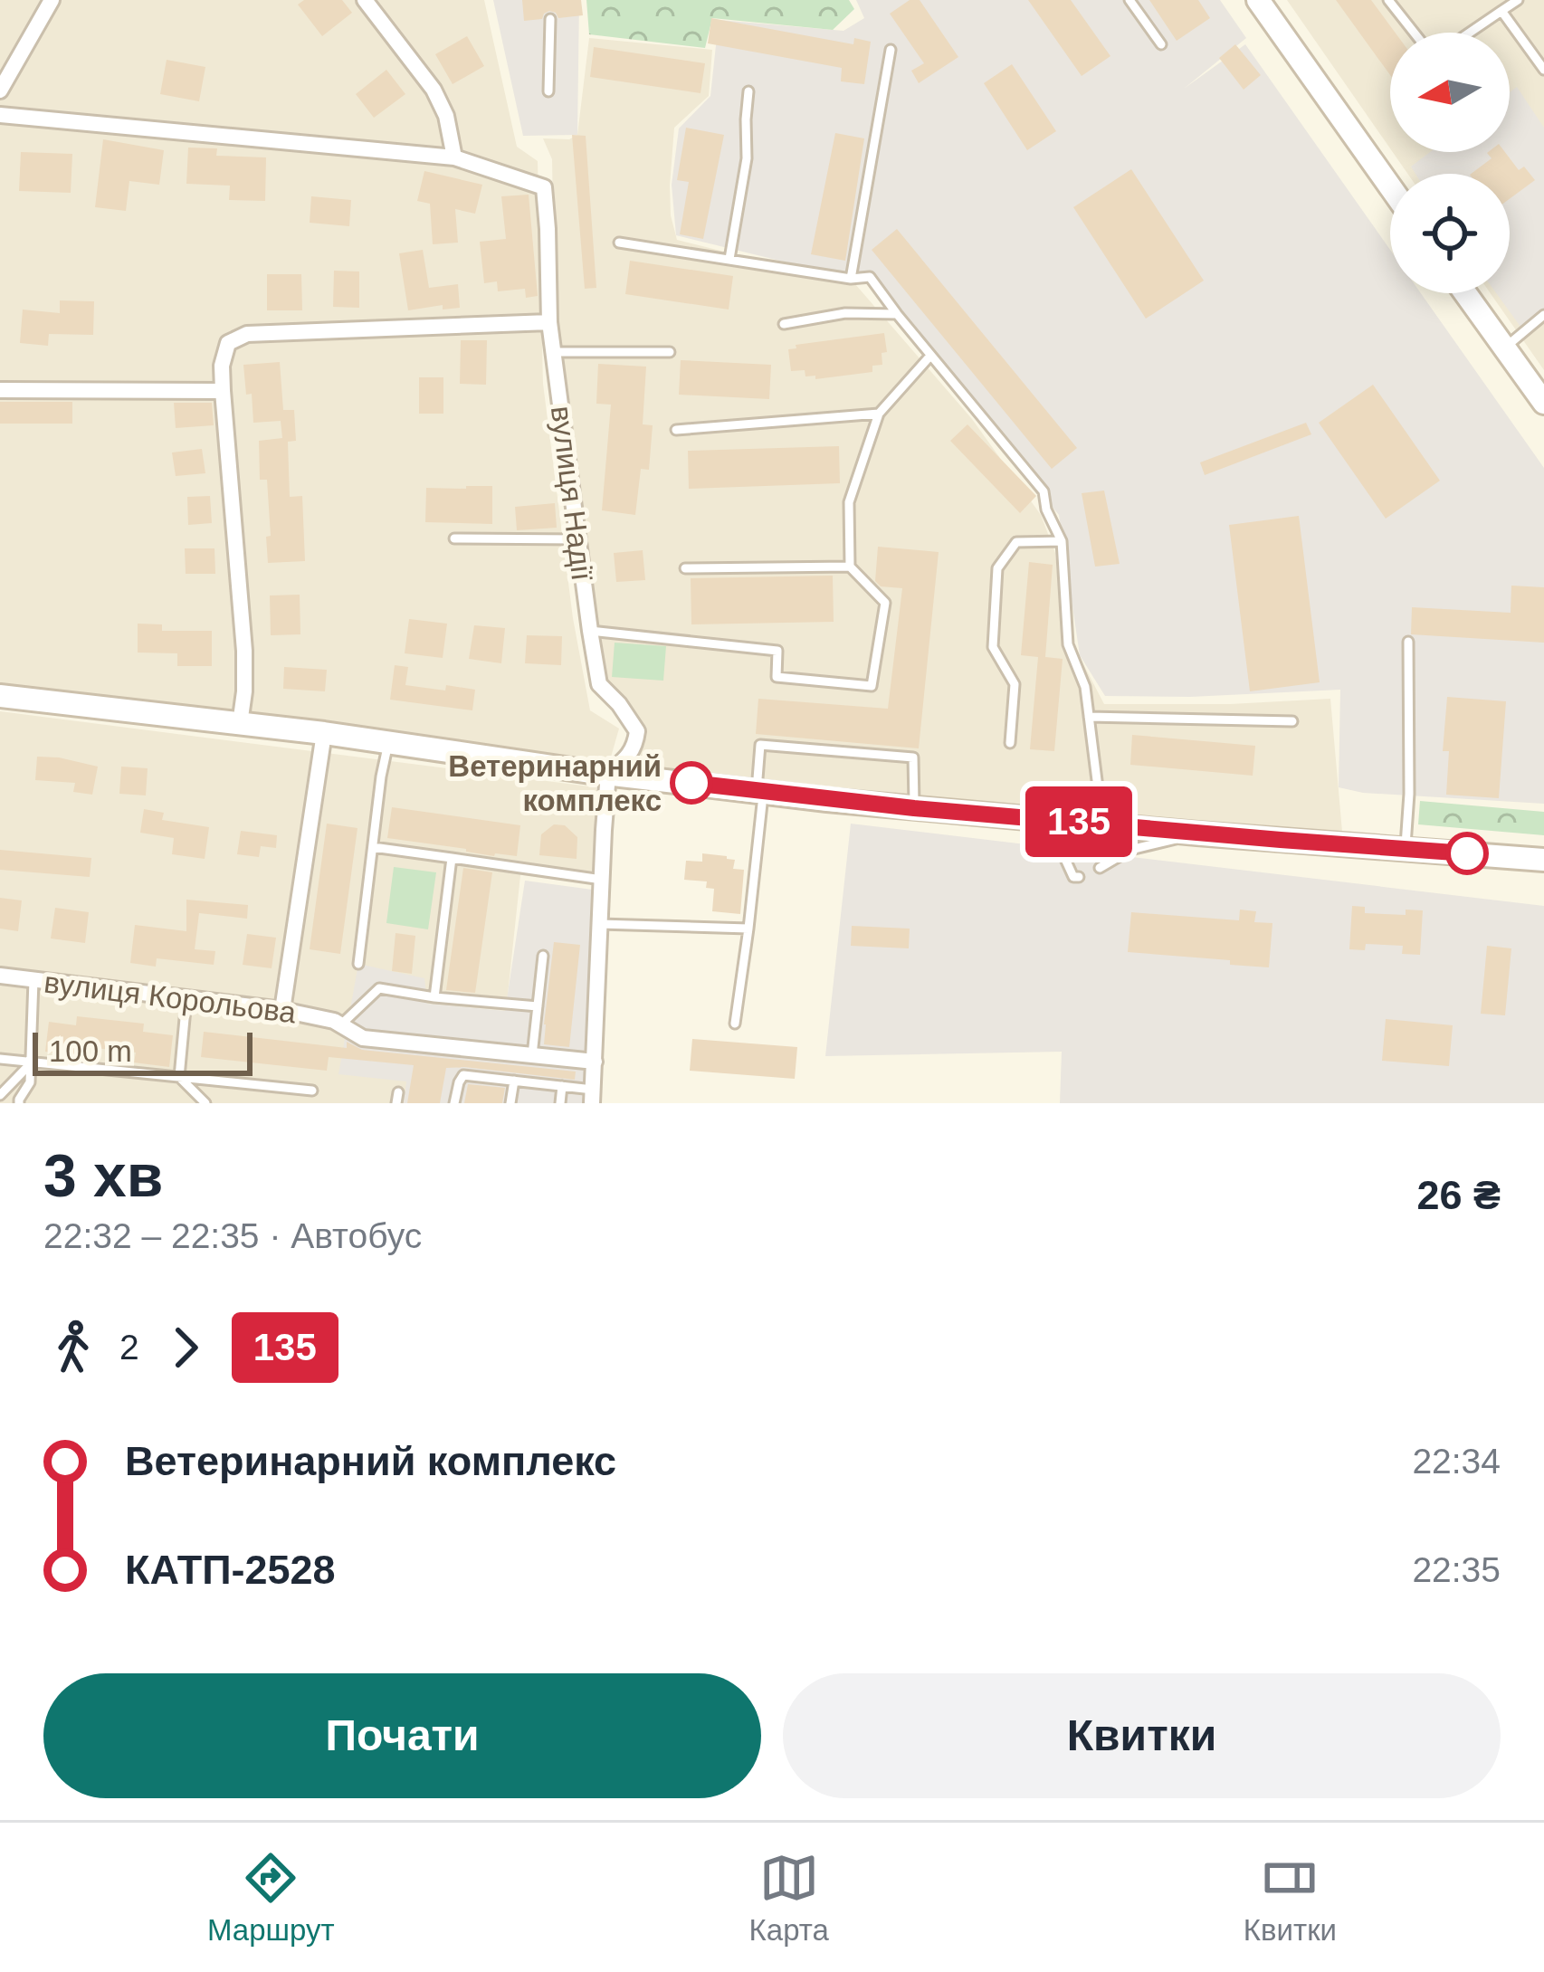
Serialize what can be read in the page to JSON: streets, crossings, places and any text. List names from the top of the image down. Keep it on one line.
{"streets":{"street":["вулиця Надії","вулиця Корольова"]},"places":["Ветеринарний комплекс"],"lines":["bus line 135"],"scale_bar":"100 m","north":"left","page":{"on_map":"135","scale":"100 m","heading":["3 хв","22:32 – 22:35 · Автобус","26 ₴"],"legs":["2","135"],"list":[{"name":"Ветеринарний комплекс","value":"22:34"},{"name":"КАТП-2528","value":"22:35"}],"buttons":["Почати","Квитки"],"tabs":["Маршрут","Карта","Квитки"]}}
